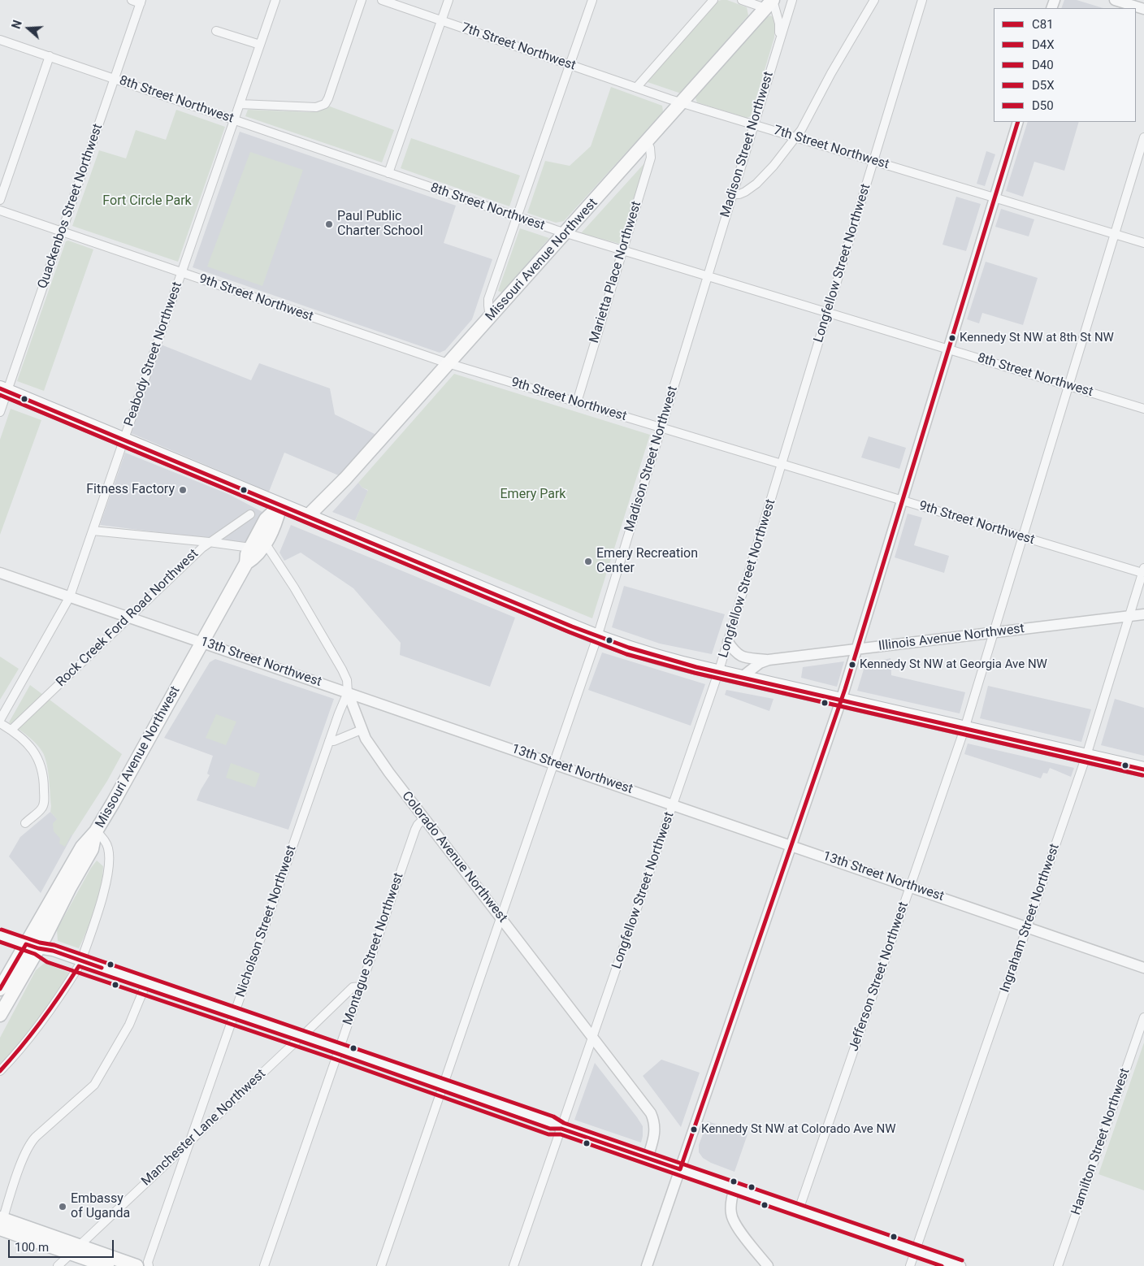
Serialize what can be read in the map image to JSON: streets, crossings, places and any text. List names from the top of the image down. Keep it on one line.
{"streets":{"main road":["Missouri Avenue Northwest"],"street":["7th Street Northwest","8th Street Northwest","Madison Street Northwest","Quackenbos Street Northwest","Longfellow Street Northwest","Marietta Place Northwest","9th Street Northwest","Peabody Street Northwest","Rock Creek Ford Road Northwest","Illinois Avenue Northwest","13th Street Northwest","Colorado Avenue Northwest","Ingraham Street Northwest","Nicholson Street Northwest","Montague Street Northwest","Jefferson Street Northwest","Manchester Lane Northwest","Hamilton Street Northwest"]},"crossings":[["7th Street Northwest","Madison Street Northwest"],["7th Street Northwest","Missouri Avenue Northwest"],["7th Street Northwest","Longfellow Street Northwest"],["7th Street Northwest","Jefferson Street Northwest"],["8th Street Northwest","Madison Street Northwest"],["8th Street Northwest","Quackenbos Street Northwest"],["8th Street Northwest","Missouri Avenue Northwest"],["8th Street Northwest","Longfellow Street Northwest"],["8th Street Northwest","Marietta Place Northwest"],["8th Street Northwest","Peabody Street Northwest"],["8th Street Northwest","Jefferson Street Northwest"],["Madison Street Northwest","Missouri Avenue Northwest"],["Madison Street Northwest","9th Street Northwest"],["Madison Street Northwest","13th Street Northwest"],["Madison Street Northwest","Colorado Avenue Northwest"],["Quackenbos Street Northwest","9th Street Northwest"],["Missouri Avenue Northwest","Marietta Place Northwest"],["Missouri Avenue Northwest","9th Street Northwest"],["Missouri Avenue Northwest","13th Street Northwest"],["Missouri Avenue Northwest","Colorado Avenue Northwest"],["Longfellow Street Northwest","9th Street Northwest"],["Longfellow Street Northwest","13th Street Northwest"],["Longfellow Street Northwest","Colorado Avenue Northwest"],["Marietta Place Northwest","9th Street Northwest"],["9th Street Northwest","Peabody Street Northwest"],["9th Street Northwest","Ingraham Street Northwest"],["9th Street Northwest","Jefferson Street Northwest"],["Peabody Street Northwest","13th Street Northwest"],["Rock Creek Ford Road Northwest","13th Street Northwest"],["Illinois Avenue Northwest","Ingraham Street Northwest"],["Illinois Avenue Northwest","Jefferson Street Northwest"],["13th Street Northwest","Colorado Avenue Northwest"],["13th Street Northwest","Ingraham Street Northwest"],["13th Street Northwest","Nicholson Street Northwest"],["13th Street Northwest","Jefferson Street Northwest"],["Colorado Avenue Northwest","Nicholson Street Northwest"],["Colorado Avenue Northwest","Montague Street Northwest"],["Nicholson Street Northwest","Manchester Lane Northwest"],["Montague Street Northwest","Manchester Lane Northwest"]],"parks":["Fort Circle Park","Emery Park"],"places":["Paul Public Charter School","Kennedy St NW at 8th St NW","Fitness Factory","Emery Recreation Center","Kennedy St NW at Georgia Ave NW","Kennedy St NW at Colorado Ave NW","Embassy of Uganda"],"lines":["transit line C81","transit line D4X","transit line D40","transit line D50","transit line D5X"],"legend":["C81","D4X","D40","D5X","D50"],"scale_bar":"100 m","north":"left"}
